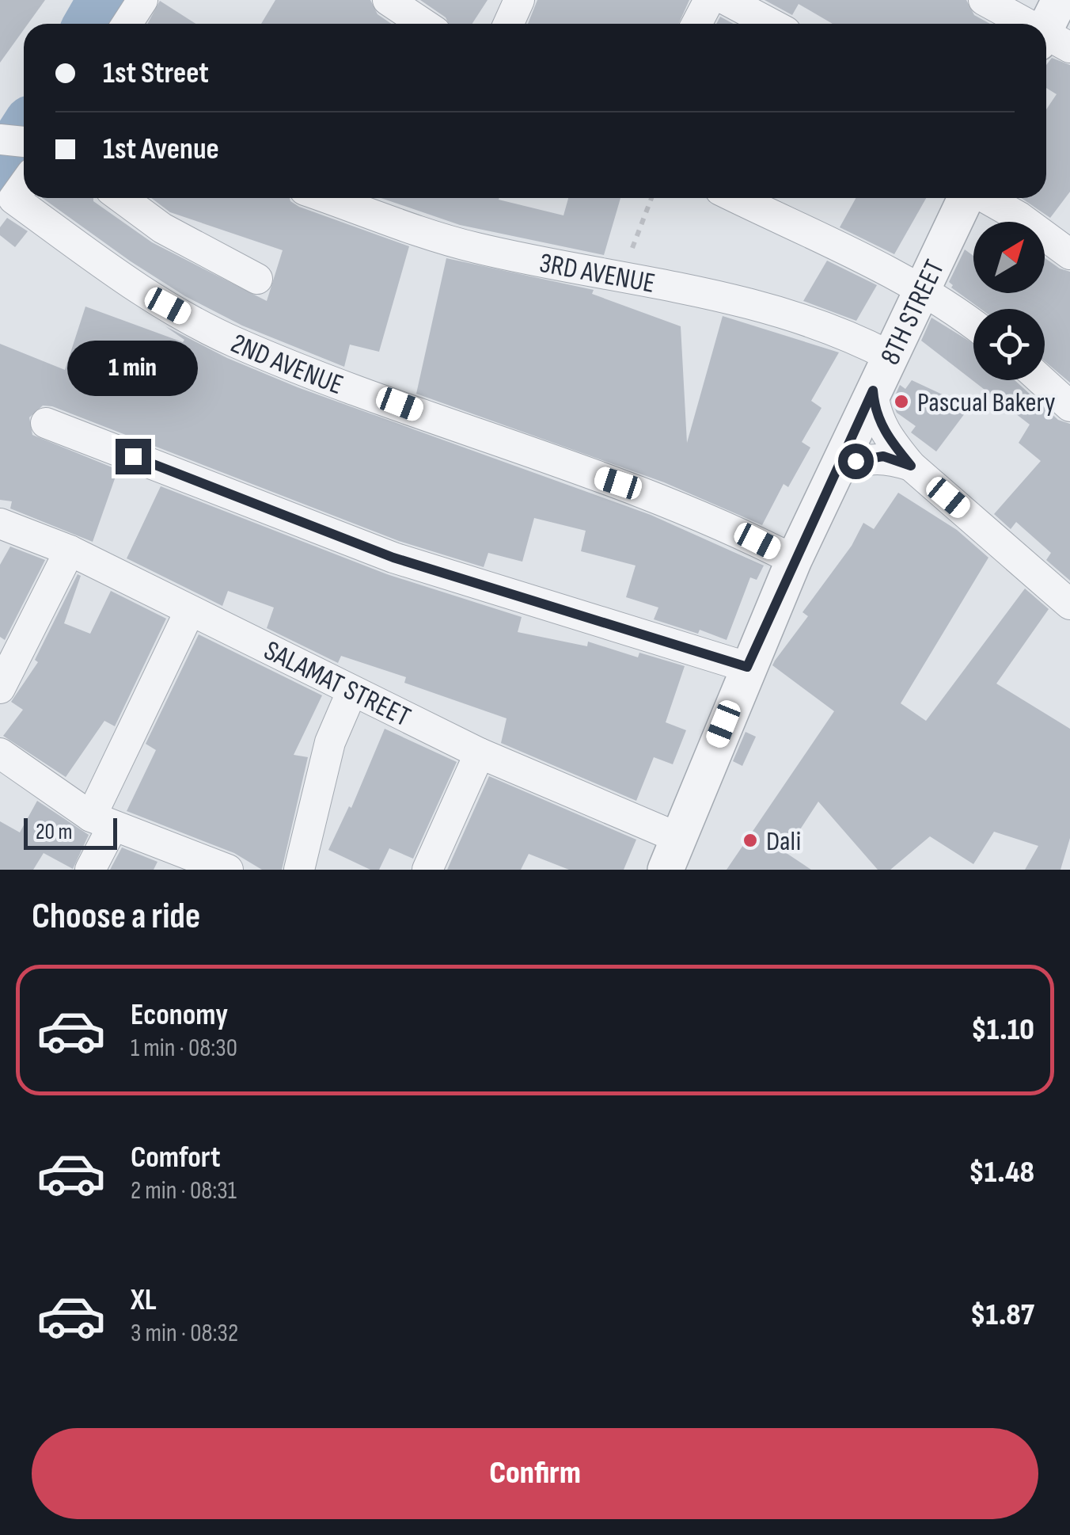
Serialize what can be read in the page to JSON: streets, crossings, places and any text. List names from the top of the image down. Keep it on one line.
{"streets":{"street":["3RD AVENUE","8TH STREET","2ND AVENUE","SALAMAT STREET"]},"crossings":[["3RD AVENUE","8TH STREET"],["8TH STREET","2ND AVENUE"],["8TH STREET","SALAMAT STREET"]],"places":["Pascual Bakery","Dali"],"scale_bar":"20 m","north":"top right","page":{"banner":["1st Street","1st Avenue"],"bubble":"1 min","scale":"20 m","heading":"Choose a ride","list":[{"name":"Economy","note":"1 min · 08:30","value":"$1.10"},{"name":"Comfort","note":"2 min · 08:31","value":"$1.48"},{"name":"XL","note":"3 min · 08:32","value":"$1.87"}],"buttons":"Confirm"}}
